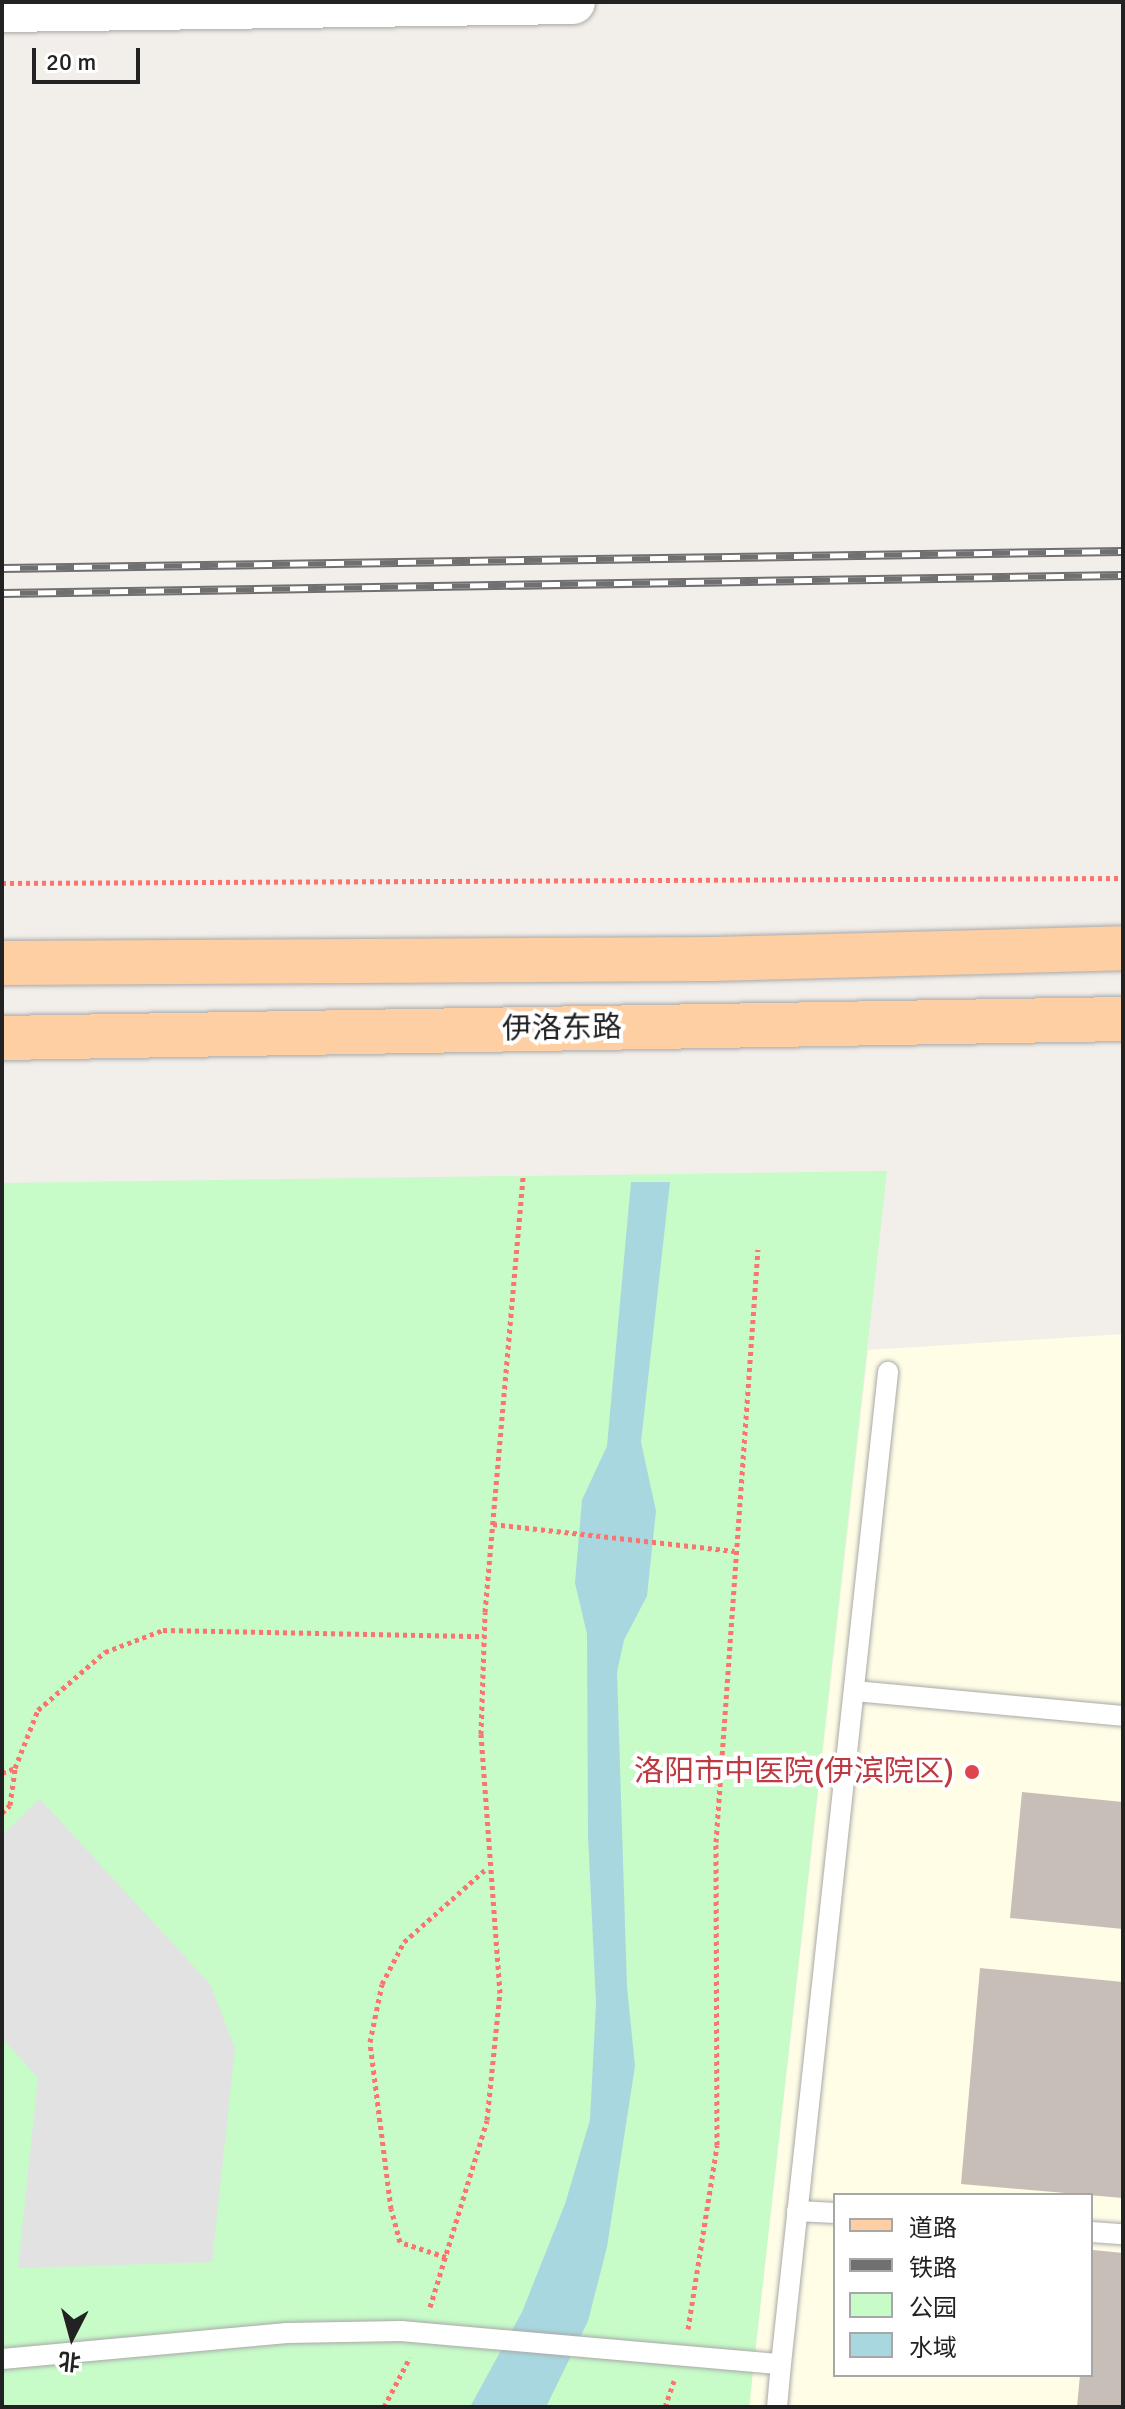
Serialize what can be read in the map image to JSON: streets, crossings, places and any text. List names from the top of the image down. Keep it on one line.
{"streets":{"main road":["伊洛东路"]},"places":["洛阳市中医院(伊滨院区)"],"legend":["道路","铁路","公园","水域"],"scale_bar":"20 m","north":"bottom"}
